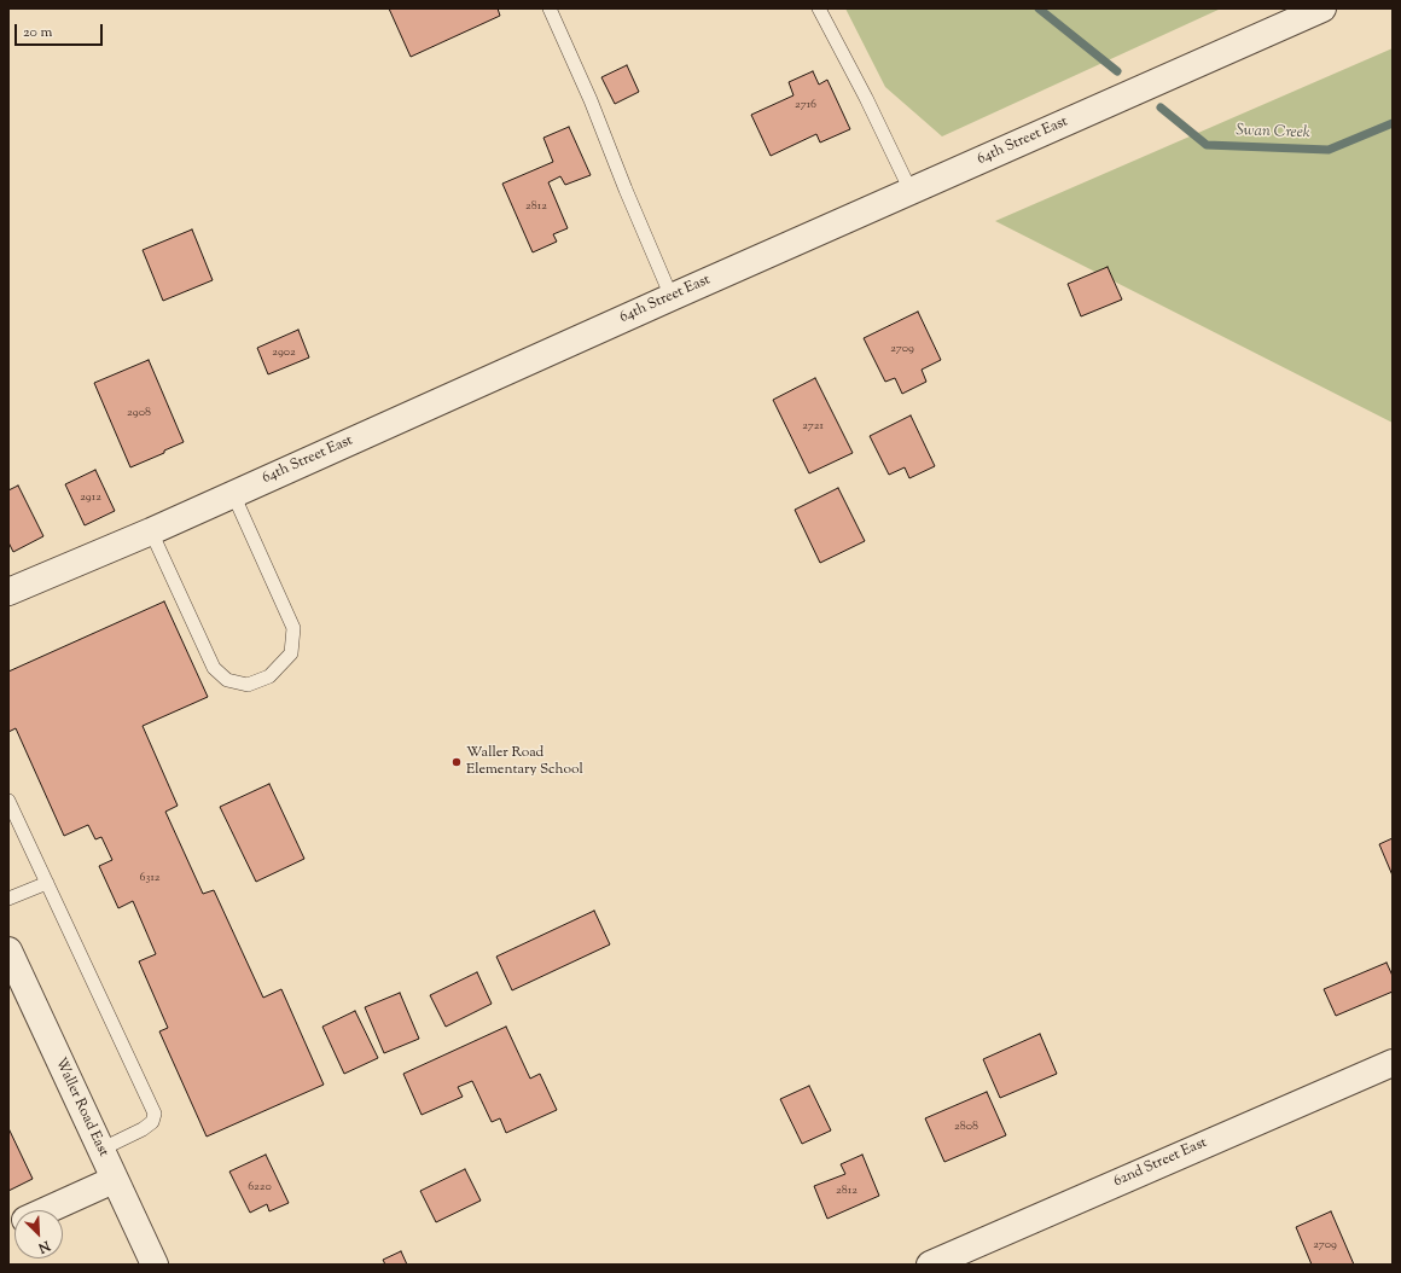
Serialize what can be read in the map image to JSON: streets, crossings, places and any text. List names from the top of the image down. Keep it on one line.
{"streets":{"street":["64th Street East","Waller Road East","62nd Street East"]},"water":["Swan Creek"],"places":["Waller Road Elementary School"],"house_numbers":["2716","2812","2709","2902","2908","2721","2912","6312","2808","6220","2812","2709"],"scale_bar":"20 m","north":"bottom right"}
